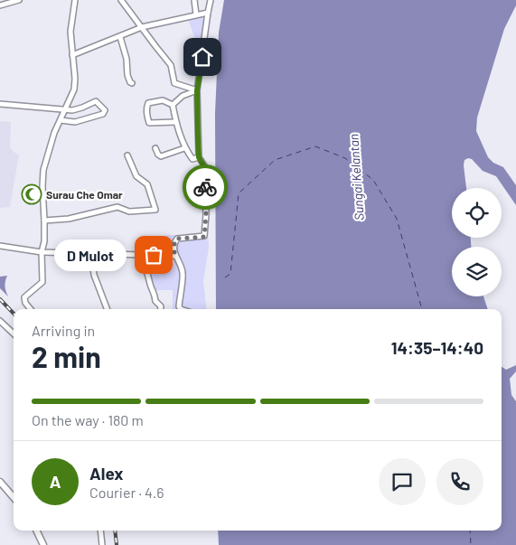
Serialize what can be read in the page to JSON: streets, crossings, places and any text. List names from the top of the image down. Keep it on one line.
{"water":["Sungai Kelantan"],"places":{"mosque":["Surau Che Omar"],"other":["D Mulot"]},"page":{"bubble":"D Mulot","heading":["2 min","Arriving in","14:35–14:40"],"panel":["Alex","Courier · 4.6"],"bar":"On the way · 180 m","round":"A"}}
